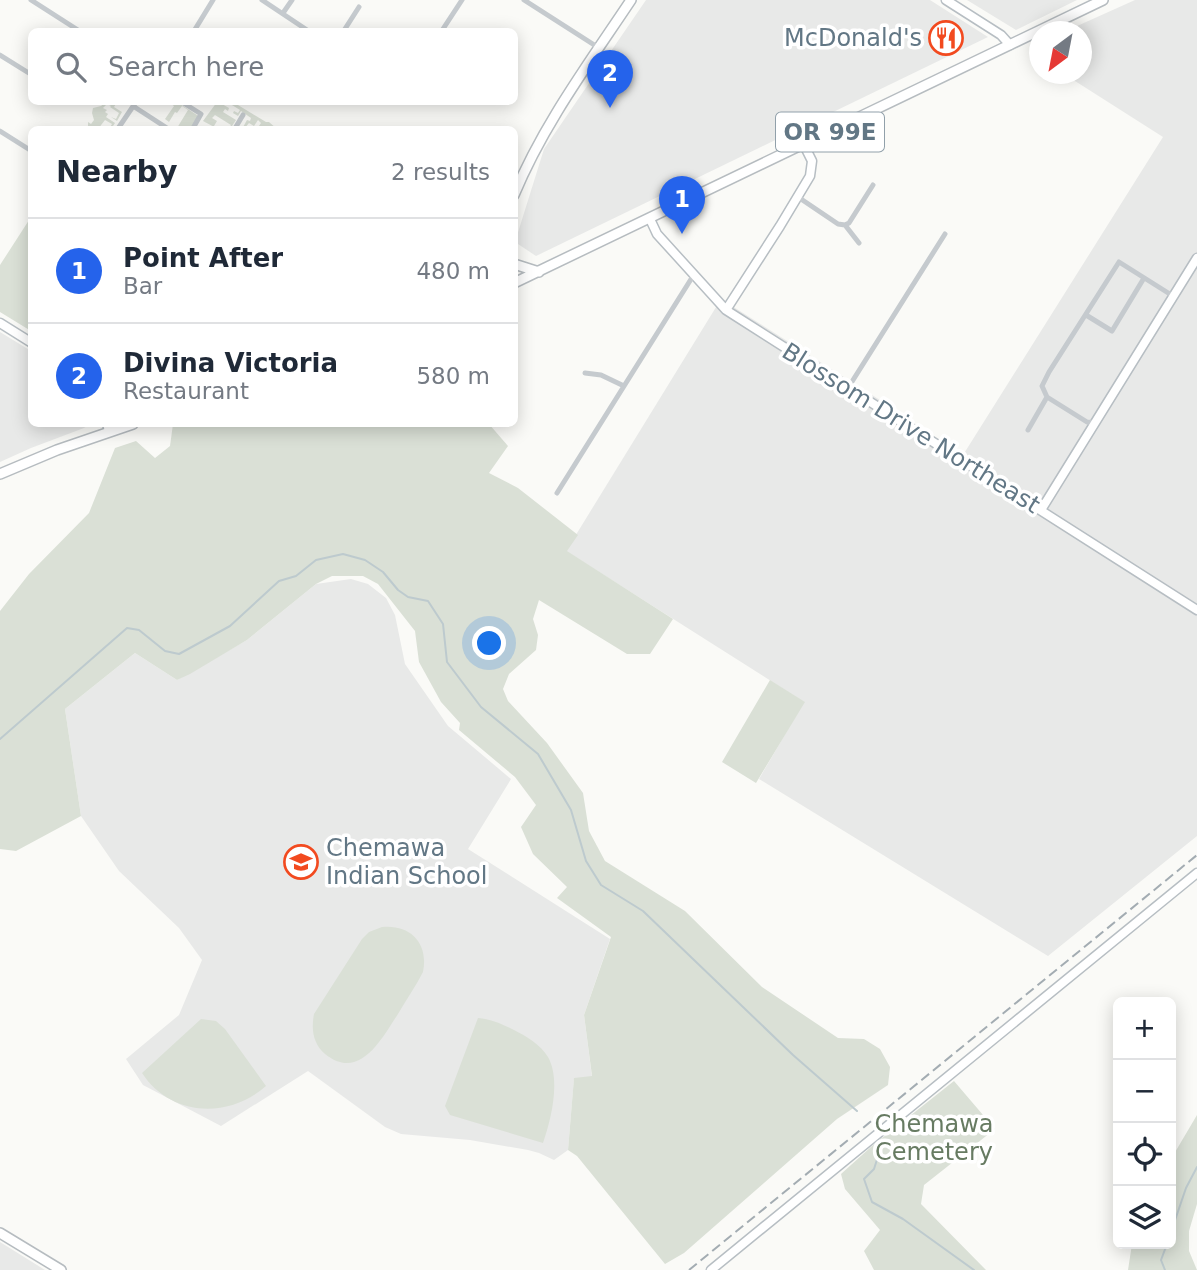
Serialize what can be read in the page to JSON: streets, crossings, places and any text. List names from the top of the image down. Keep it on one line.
{"streets":{"main road":["OR 99E"],"street":["Blossom Drive Northeast"]},"crossings":[["OR 99E","Blossom Drive Northeast"]],"parks":["Chemawa Cemetery"],"places":{"restaurant":["McDonald's"],"school or university":["Chemawa Indian School"]},"north":"bottom left","page":{"search":"Search here","pins":["2","1"],"heading":["Nearby","2 results"],"list":[{"mark":"1","name":"Point After","note":"Bar","value":"480 m"},{"mark":"2","name":"Divina Victoria","note":"Restaurant","value":"580 m"}],"map_buttons":["+","−"]}}
